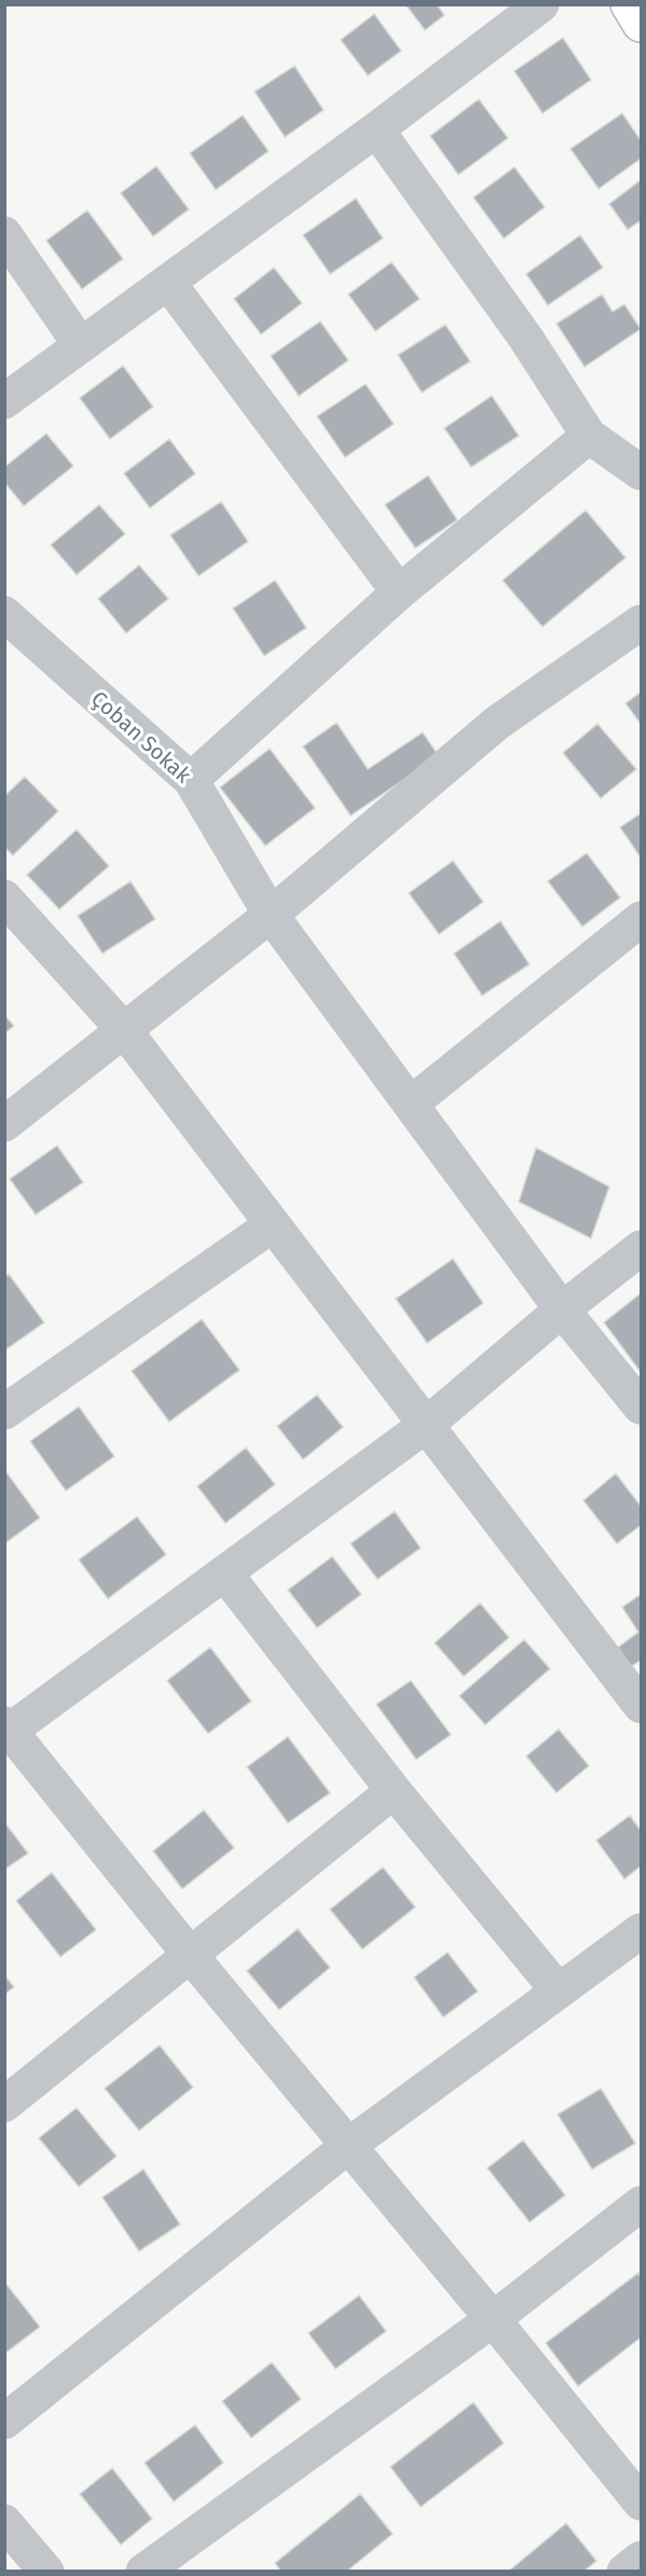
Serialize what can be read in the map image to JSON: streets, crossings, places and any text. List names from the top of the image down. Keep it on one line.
{"streets":{"street":["Çoban Sokak"]}}
